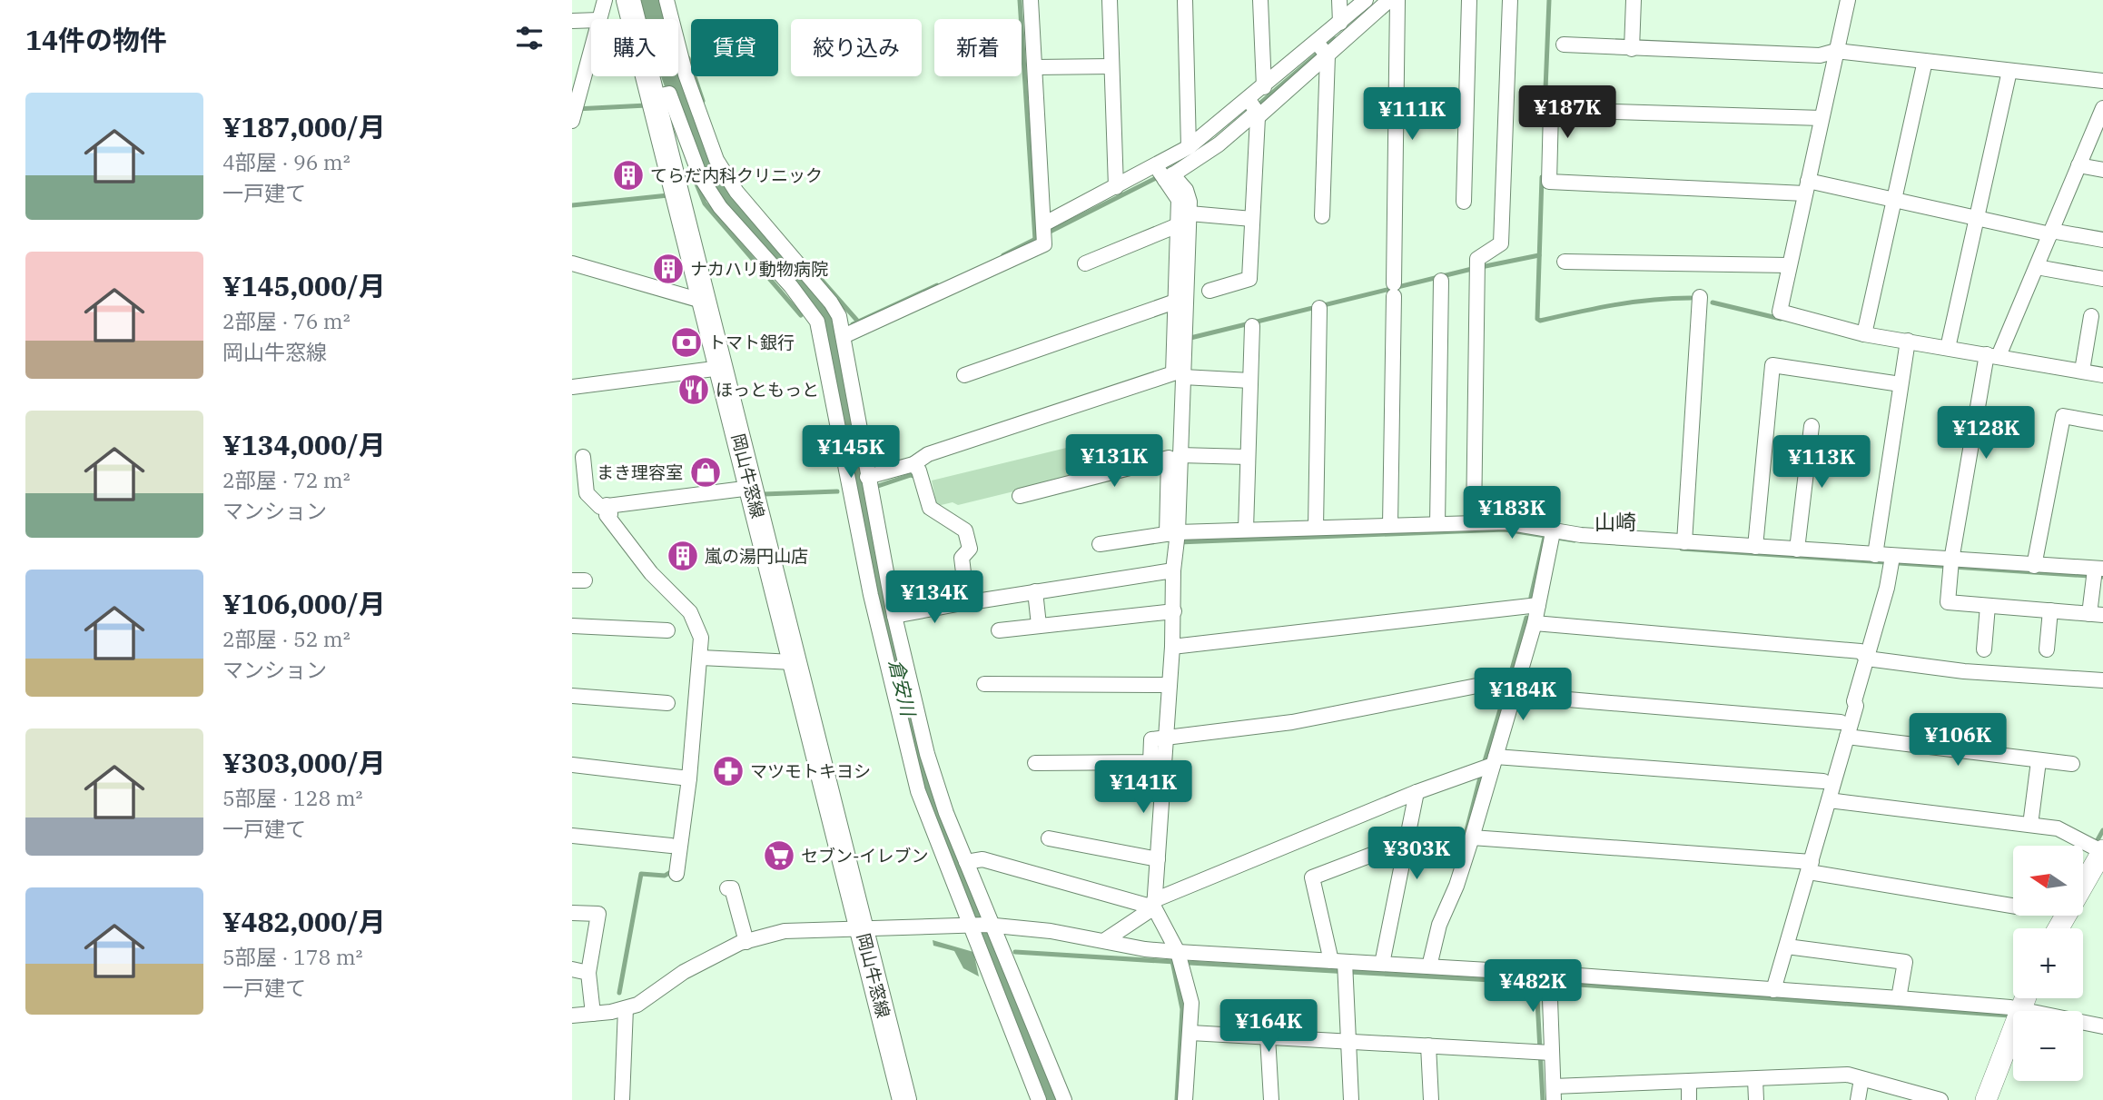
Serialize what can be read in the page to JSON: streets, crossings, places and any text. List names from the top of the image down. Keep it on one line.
{"streets":{"main road":["岡山牛窓線"]},"districts":["山崎"],"water":["倉安川"],"places":{"building":["てらだ内科クリニック","ナカハリ動物病院","嵐の湯円山店"],"bank":["トマト銀行"],"restaurant":["ほっともっと"],"shop":["まき理容室"],"pharmacy":["マツモトキヨシ"],"supermarket":["セブン-イレブン"]},"north":"left","page":{"heading":"14件の物件","chip":["購入","賃貸","絞り込み","新着"],"list":[{"name":"¥187,000/月","note":"4部屋 · 96 m² · 一戸建て"},{"name":"¥145,000/月","note":"2部屋 · 76 m² · 岡山牛窓線"},{"name":"¥134,000/月","note":"2部屋 · 72 m² · マンション"},{"name":"¥106,000/月","note":"2部屋 · 52 m² · マンション"},{"name":"¥303,000/月","note":"5部屋 · 128 m² · 一戸建て"},{"name":"¥482,000/月","note":"5部屋 · 178 m² · 一戸建て"}],"price":["¥187K","¥111K","¥128K","¥145K","¥131K","¥113K","¥183K","¥134K","¥184K","¥106K","¥141K","¥303K","¥482K","¥164K"],"map_buttons":["+","−"]}}
